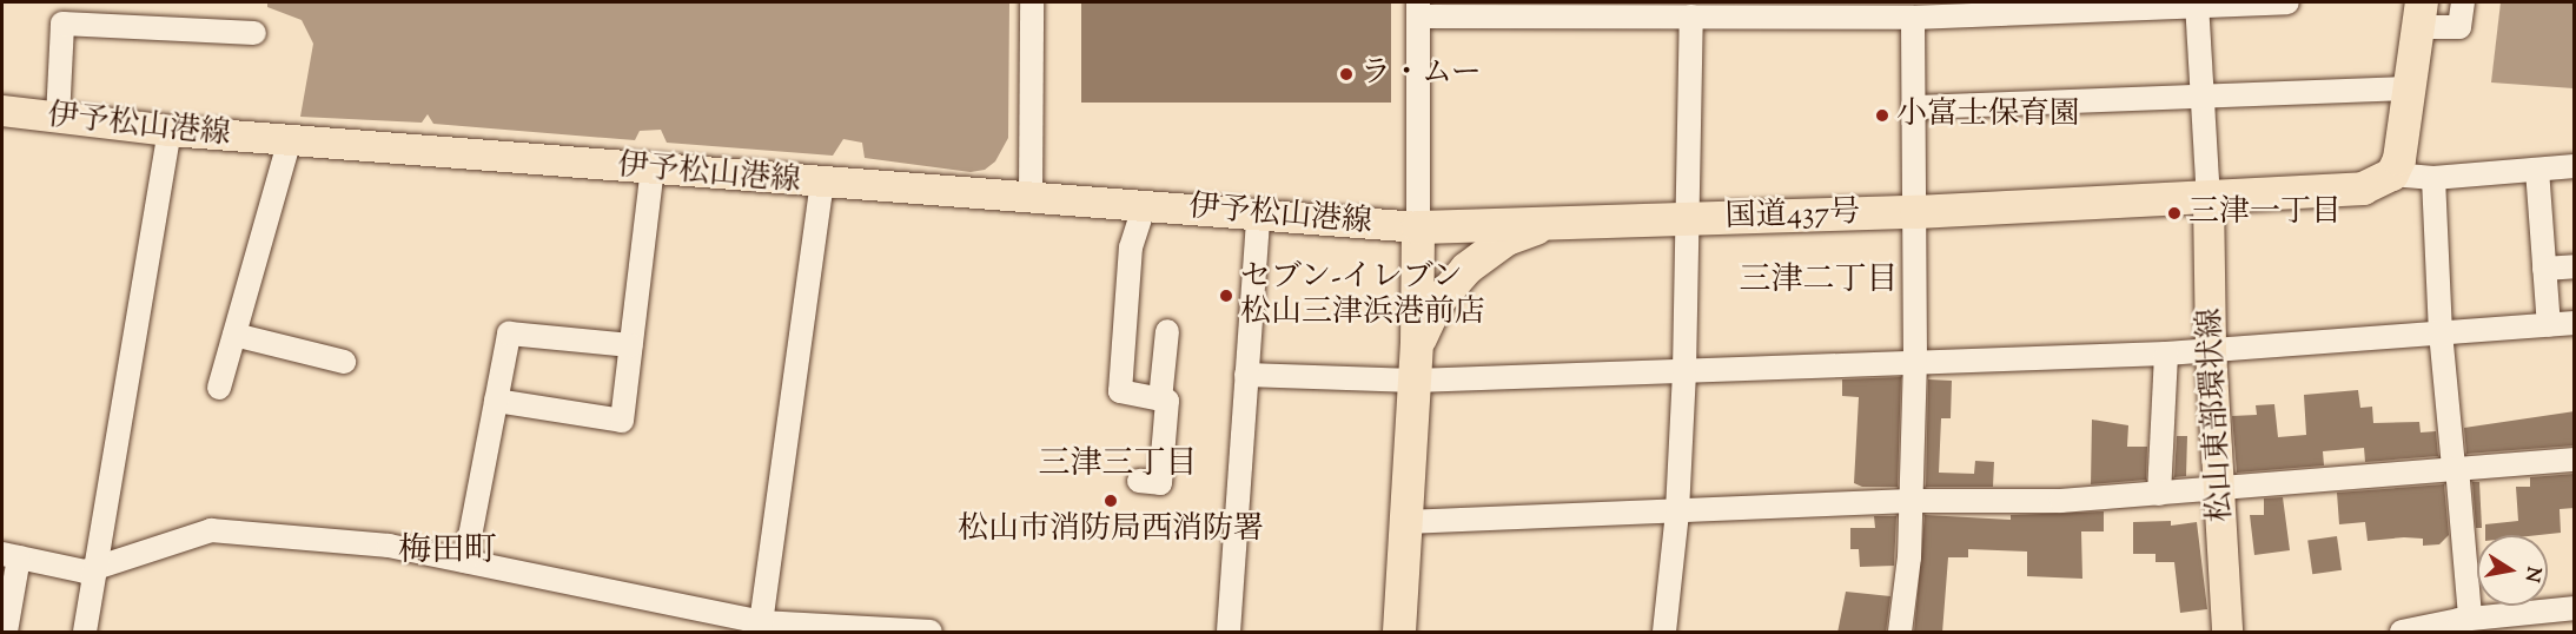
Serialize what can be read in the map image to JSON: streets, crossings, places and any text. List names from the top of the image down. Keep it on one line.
{"streets":{"highway":["国道437号"],"main road":["伊予松山港線","松山東部環状線"]},"crossings":[["伊予松山港線","国道437号"],["国道437号","松山東部環状線"]],"districts":["三津二丁目","三津三丁目","梅田町"],"places":["ラ・ムー","小富士保育園","三津一丁目","セブン-イレブン 松山三津浜港前店","松山市消防局西消防署"],"north":"right"}
